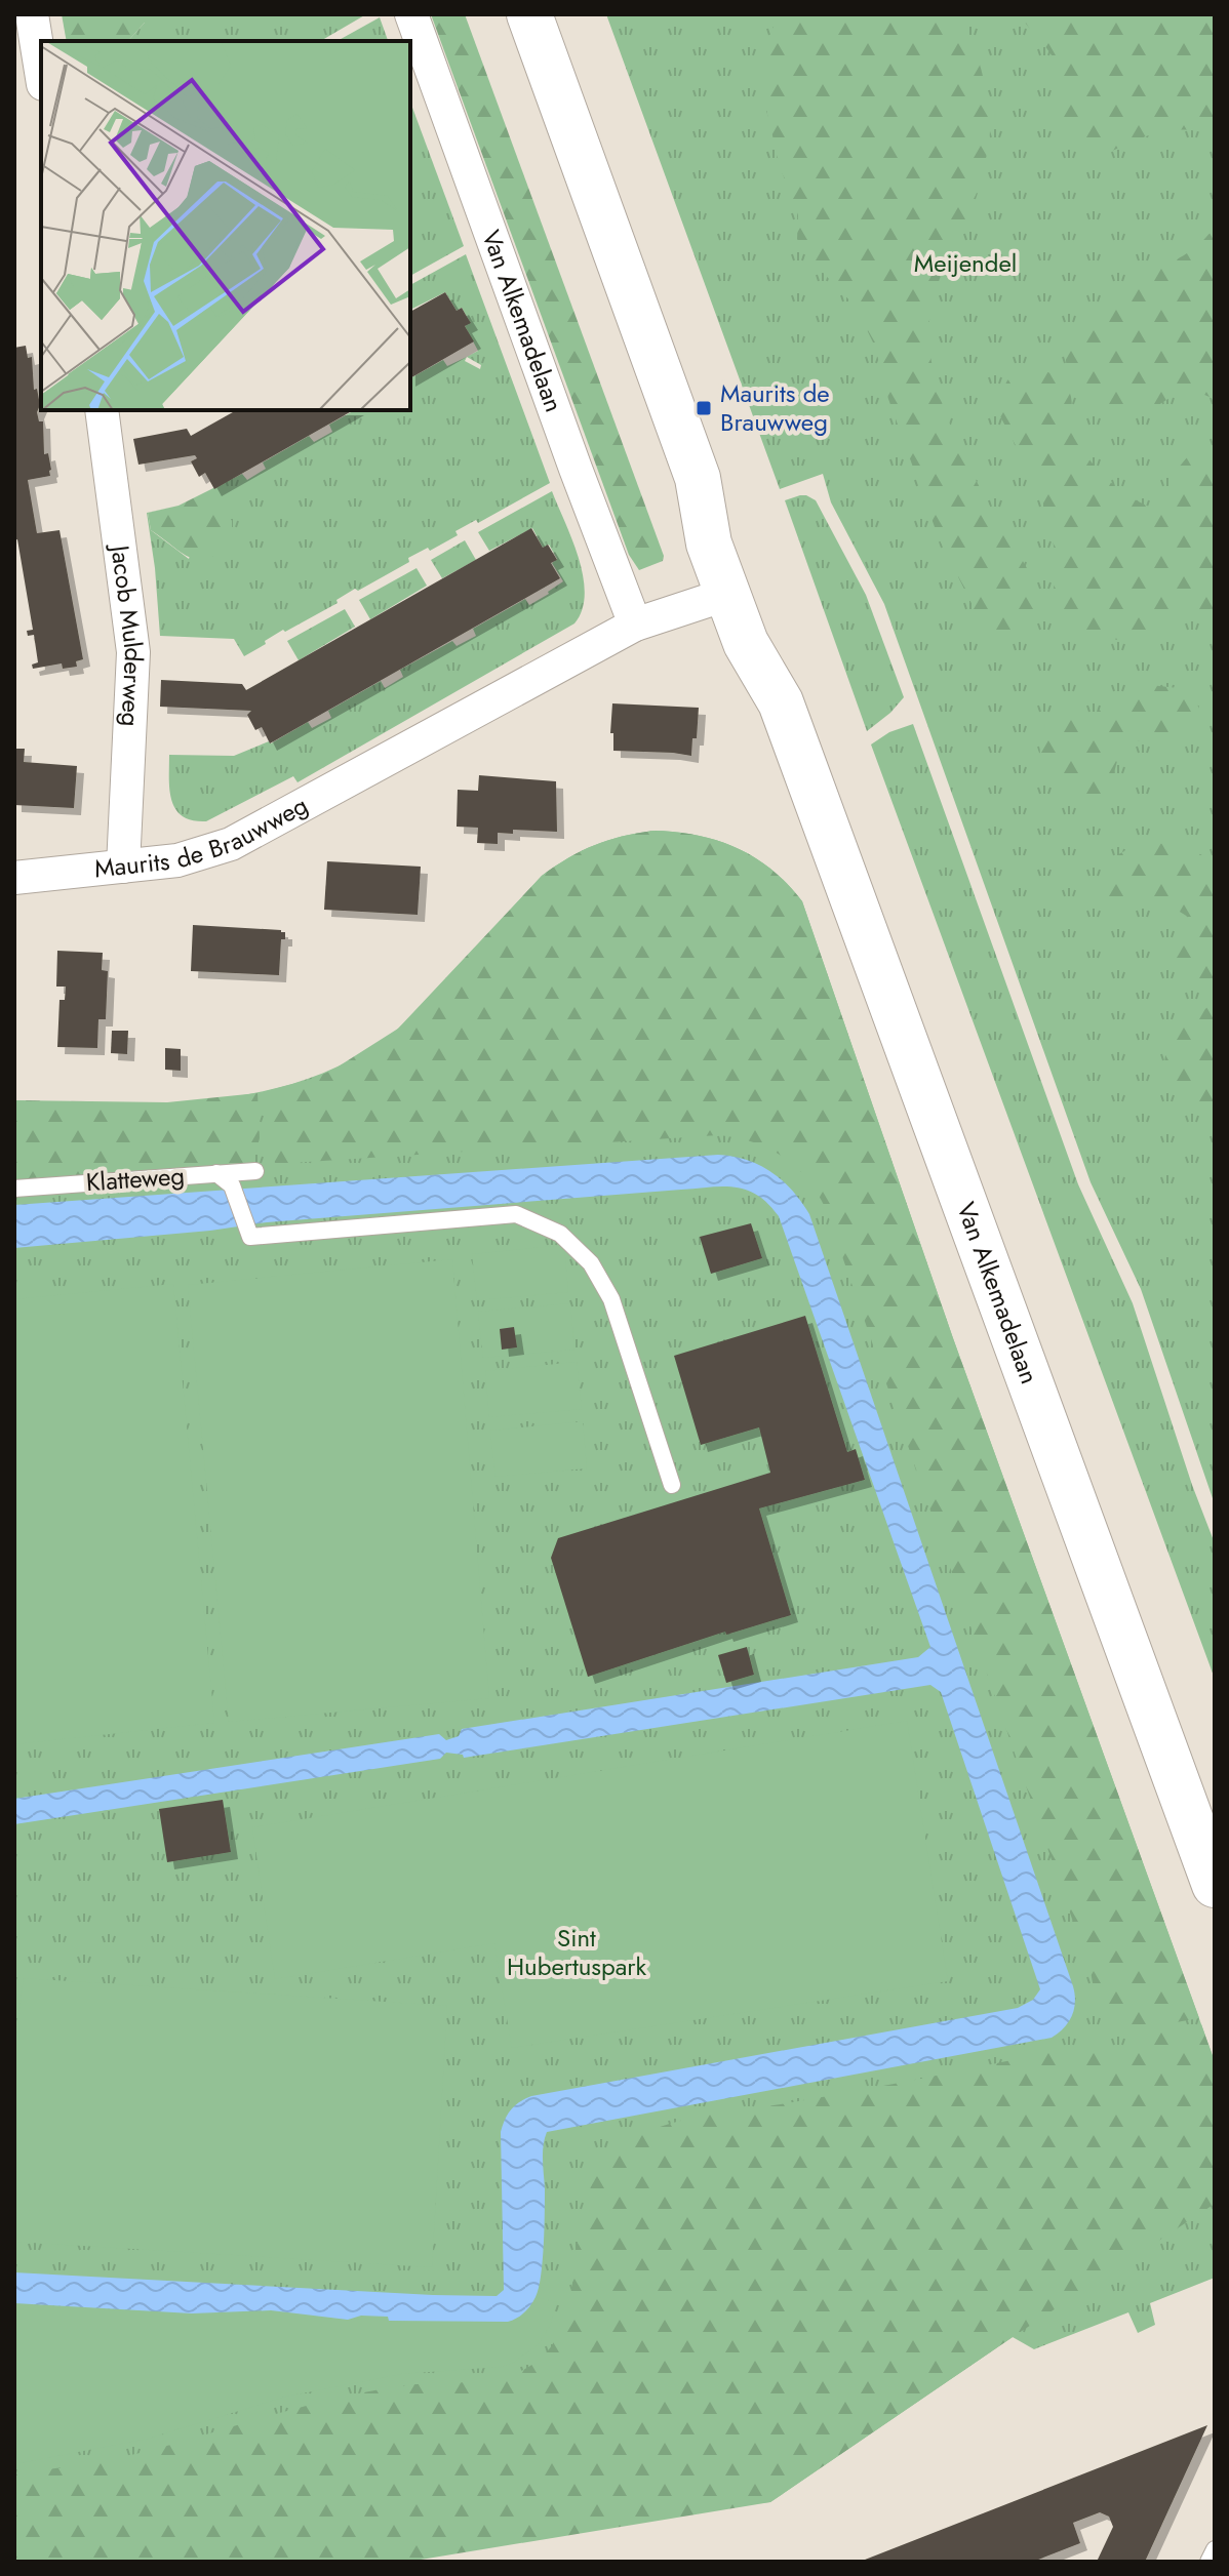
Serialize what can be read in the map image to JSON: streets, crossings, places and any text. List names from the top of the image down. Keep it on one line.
{"streets":{"main road":["Van Alkemadelaan"],"street":["Jacob Mulderweg","Maurits de Brauwweg"],"lane":["Klatteweg"]},"crossings":[["Van Alkemadelaan","Maurits de Brauwweg"],["Jacob Mulderweg","Maurits de Brauwweg"]],"parks":["Meijendel","Sint Hubertuspark"],"places":{"transit":["Maurits de Brauwweg"]}}
